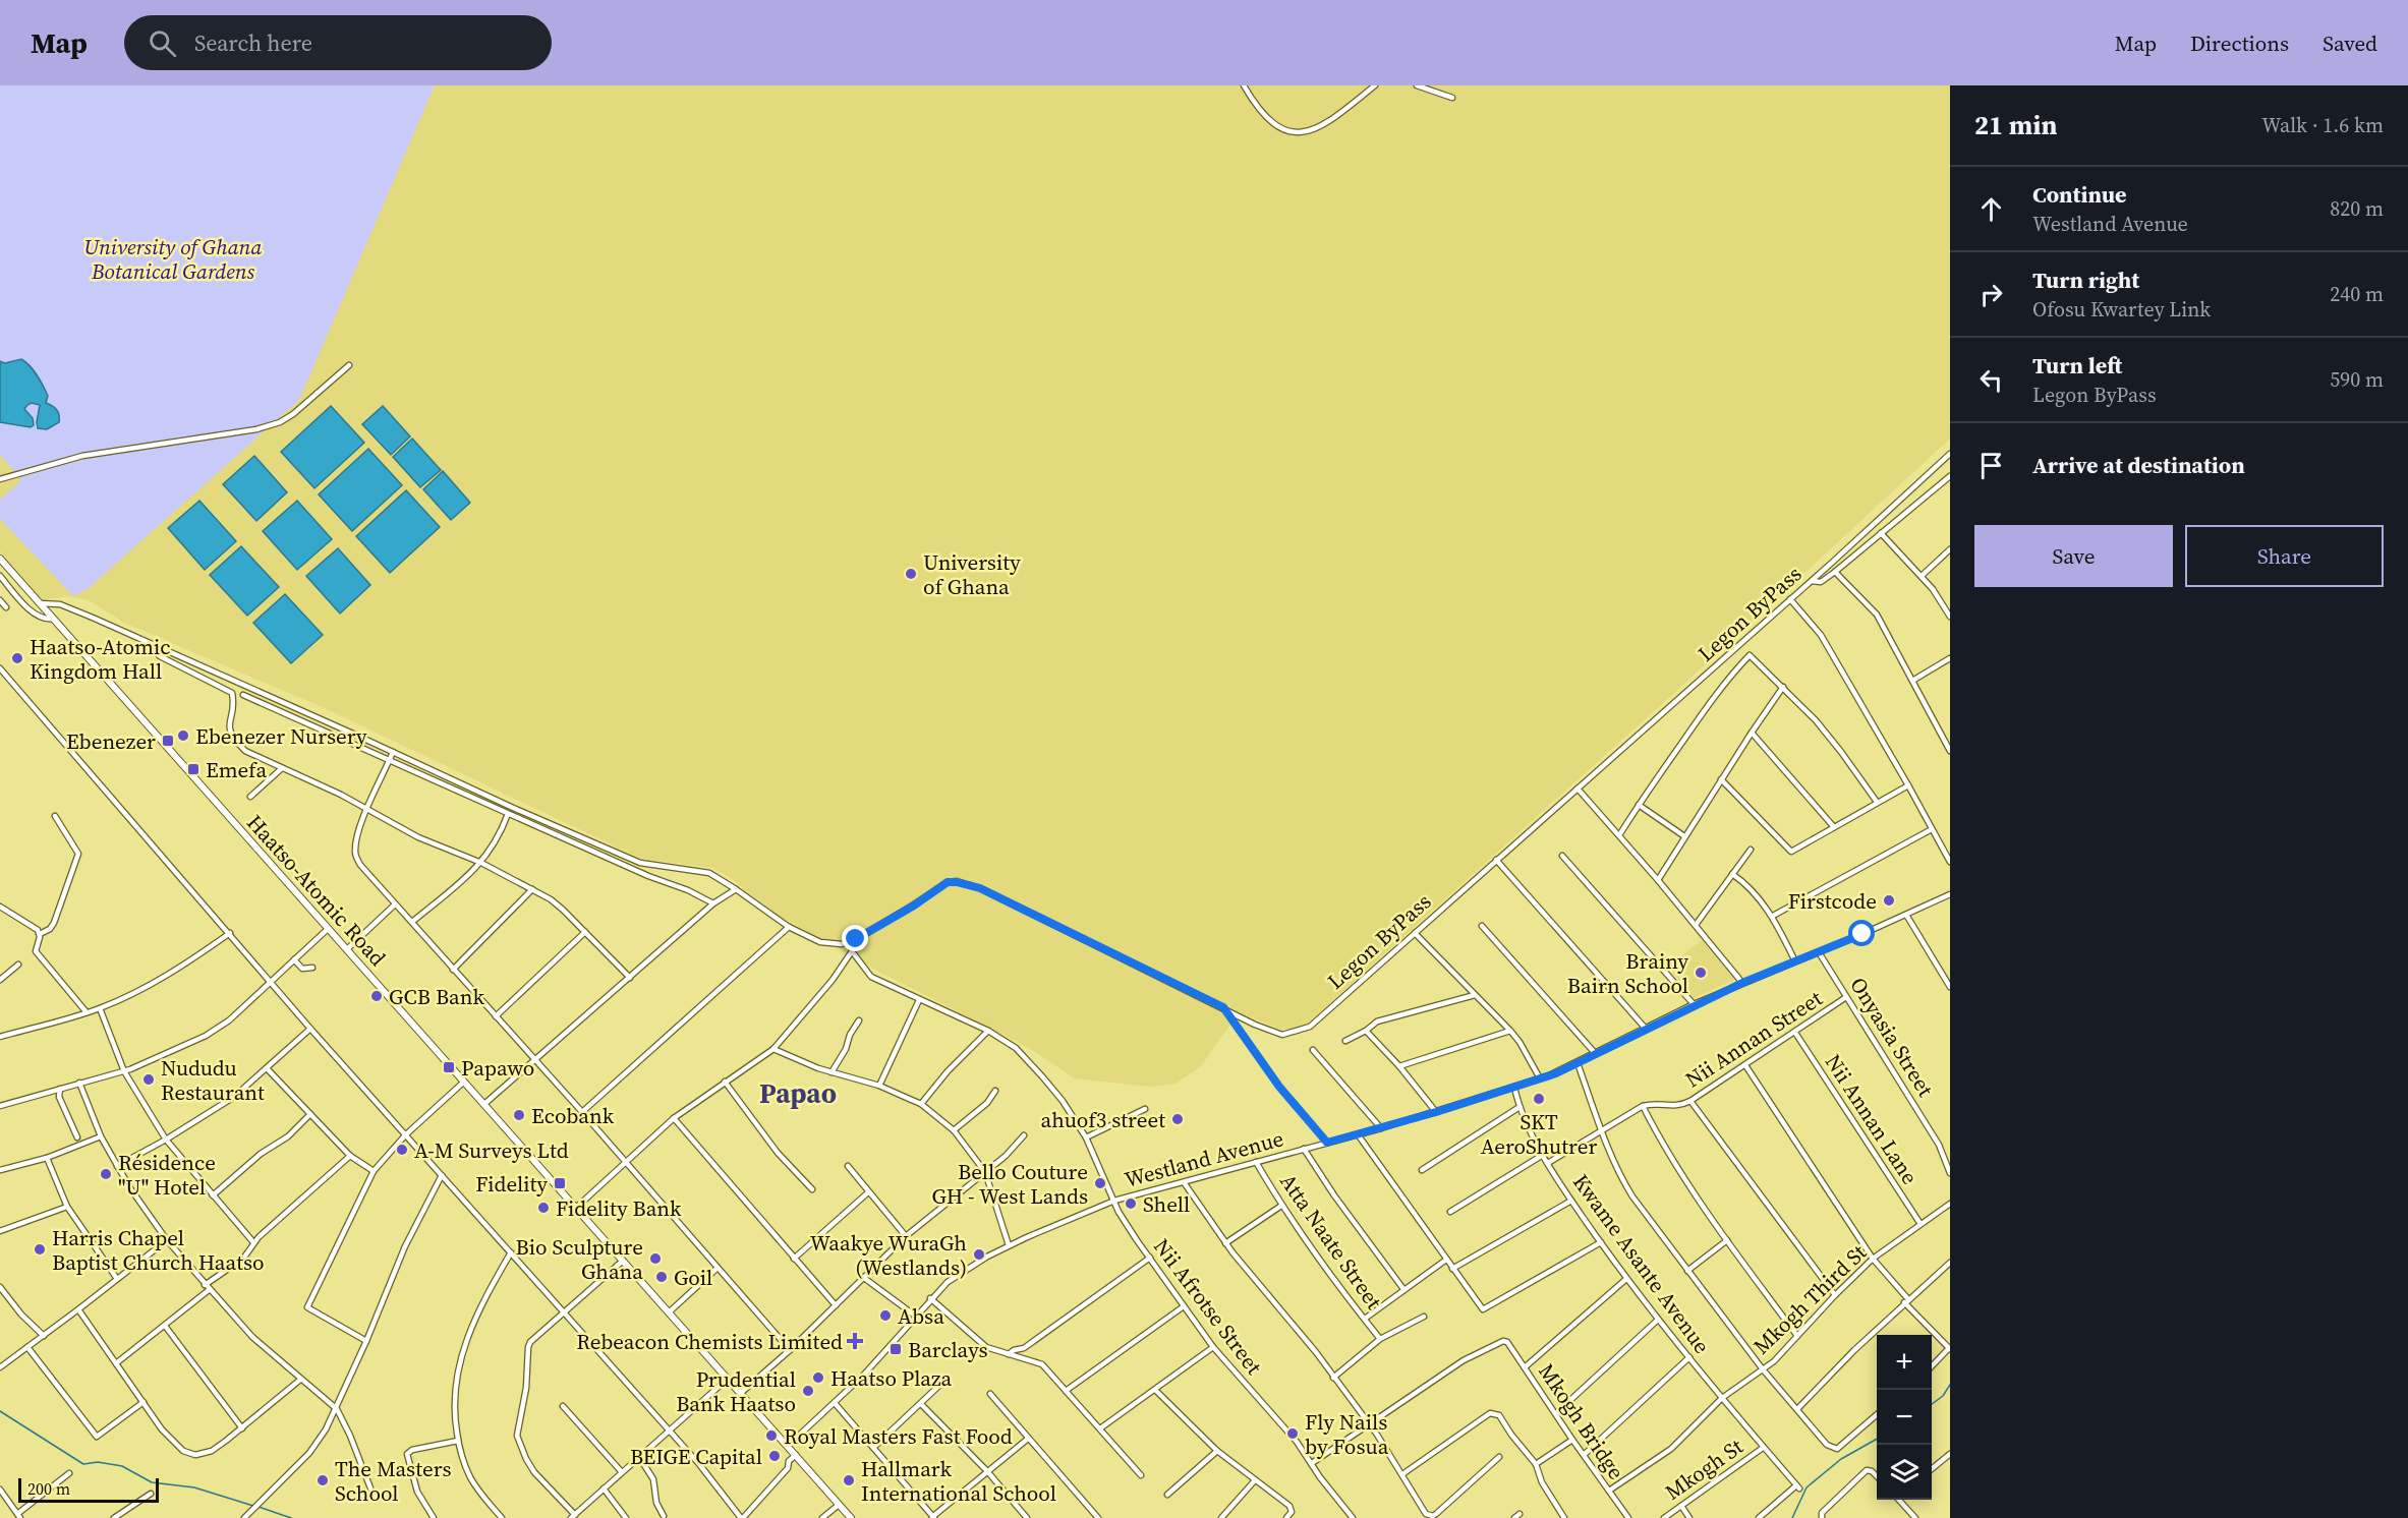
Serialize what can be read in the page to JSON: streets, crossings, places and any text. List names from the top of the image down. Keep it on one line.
{"streets":{"main road":["Haatso-Atomic Road"],"street":["Legon ByPass","Onyasia Street","Nii Annan Street","Nii Annan Lane","Westland Avenue","Atta Naate Street","Kwame Asante Avenue","Mkogh Third St","Nii Afrotse Street","Mkogh Bridge","Mkogh St"]},"crossings":[["Legon ByPass","Haatso-Atomic Road"],["Haatso-Atomic Road","Westland Avenue"],["Onyasia Street","Nii Annan Street"],["Onyasia Street","Westland Avenue"],["Nii Annan Street","Nii Annan Lane"],["Nii Annan Street","Kwame Asante Avenue"],["Nii Annan Lane","Mkogh Third St"],["Westland Avenue","Atta Naate Street"],["Westland Avenue","Kwame Asante Avenue"],["Westland Avenue","Nii Afrotse Street"],["Kwame Asante Avenue","Mkogh Third St"],["Kwame Asante Avenue","Mkogh St"],["Mkogh Third St","Mkogh Bridge"]],"districts":["Papao"],"parks":["University of Ghana Botanical Gardens"],"places":{"other":["University of Ghana","Haatso-Atomic Kingdom Hall","Ebenezer Nursery","Firstcode","Brainy Bairn School","GCB Bank","Nududu Restaurant","SKT AeroShutrer","Ecobank","ahuof3 street","A-M Surveys Ltd","Résidence \"U\" Hotel","Bello Couture GH - West Lands","Shell","Fidelity Bank","Harris Chapel Baptist Church Haatso","Waakye WuraGh (Westlands)","Bio Sculpture Ghana","Goil","Absa","Haatso Plaza","Prudential Bank Haatso","Fly Nails by Fosua","Royal Masters Fast Food","BEIGE Capital","The Masters School","Hallmark International School"],"transit":["Ebenezer","Emefa","Papawo","Fidelity","Barclays"],"health":["Rebeacon Chemists Limited"]},"scale_bar":"200 m","page":{"header":"Map","search":"Search here","nav":["Map","Directions","Saved"],"heading":["21 min","Walk · 1.6 km"],"list":[["Continue","Westland Avenue","820 m"],["Turn right","Ofosu Kwartey Link","240 m"],["Turn left","Legon ByPass","590 m"],"Arrive at destination"],"buttons":["Save","Share"],"map_buttons":["+","−"],"scale":"200 m"}}
